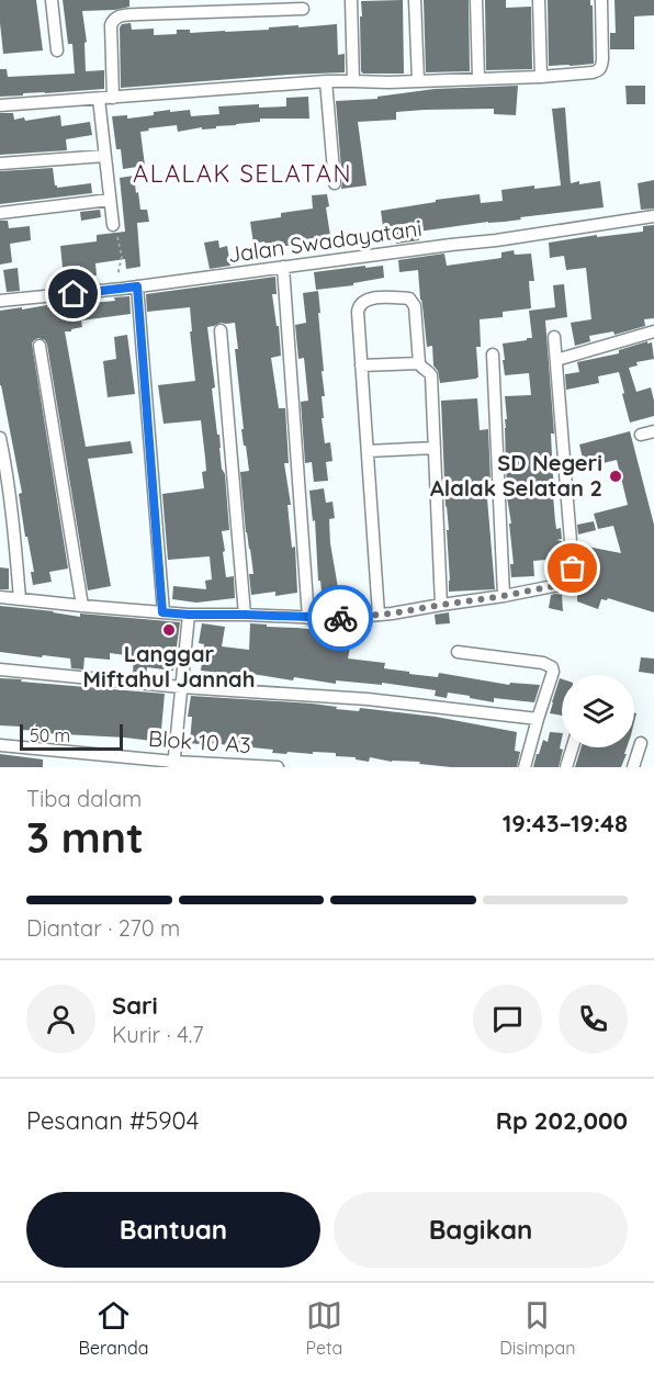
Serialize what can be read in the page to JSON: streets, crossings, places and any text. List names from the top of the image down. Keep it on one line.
{"streets":{"street":["Jalan Swadayatani","Blok 10 A3"]},"districts":["ALALAK SELATAN"],"places":["SD Negeri Alalak Selatan 2","Langgar Miftahul Jannah"],"scale_bar":"50 m","page":{"scale":"50 m","heading":["3 mnt","Tiba dalam","19:43–19:48"],"panel":["Sari","Kurir · 4.7","Pesanan #5904","Rp 202,000"],"bar":"Diantar · 270 m","buttons":["Bantuan","Bagikan"],"tabs":["Beranda","Peta","Disimpan"]}}
